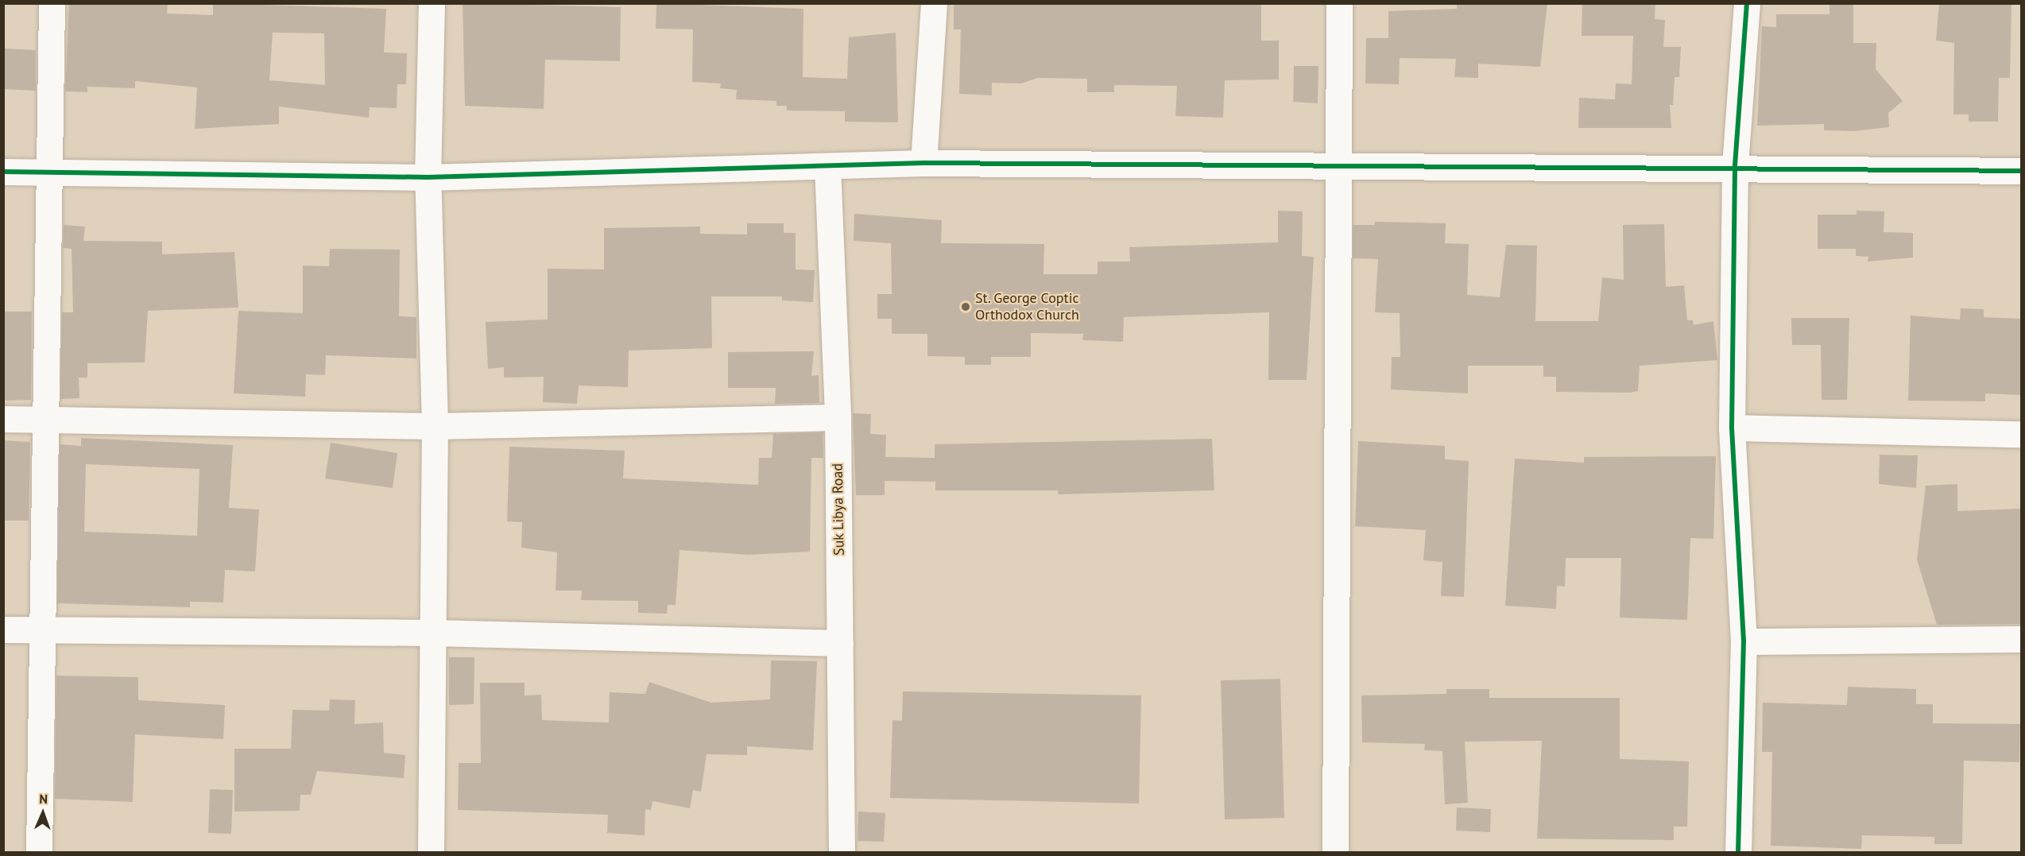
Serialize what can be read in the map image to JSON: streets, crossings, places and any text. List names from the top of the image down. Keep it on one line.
{"streets":{"street":["Suk Libya Road"]},"places":["St. George Coptic Orthodox Church"],"north":"top"}
